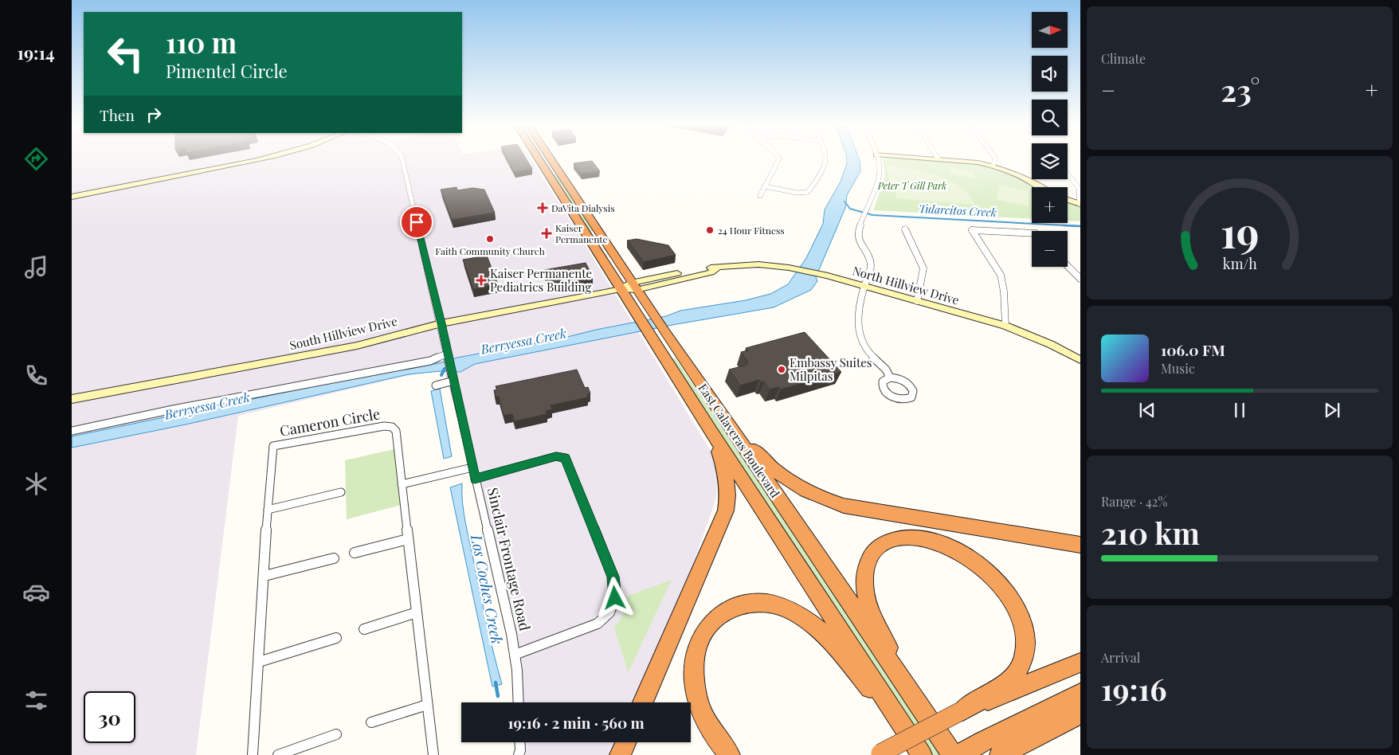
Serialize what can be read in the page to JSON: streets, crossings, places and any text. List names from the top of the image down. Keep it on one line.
{"streets":{"highway":["East Calaveras Boulevard"],"street":["North Hillview Drive","South Hillview Drive","Cameron Circle","Sinclair Frontage Road"]},"crossings":[["North Hillview Drive","South Hillview Drive"],["North Hillview Drive","East Calaveras Boulevard"],["South Hillview Drive","East Calaveras Boulevard"],["South Hillview Drive","Sinclair Frontage Road"]],"water":["Tularcitos Creek","Berryessa Creek","Los Coches Creek"],"parks":["Peter T Gill Park"],"places":{"health":["DaVita Dialysis","Kaiser Permanente","Kaiser Permanente Pediatrics Building"],"other":["24 Hour Fitness","Faith Community Church","Embassy Suites Milpitas"]},"north":"right","page":{"tabs":"19:14","tile":["Climate",["Range · 42%","210 km"],["Arrival","19:16"]],"map_buttons":["+","−"],"turn":["110 m","Pimentel Circle"],"heat":["−","23°","+"],"then":"Then","song":["106.0 FM","Music"],"limit":"30","trip":"19:16 · 2 min · 560 m","gauge":["19","km/h"]}}
